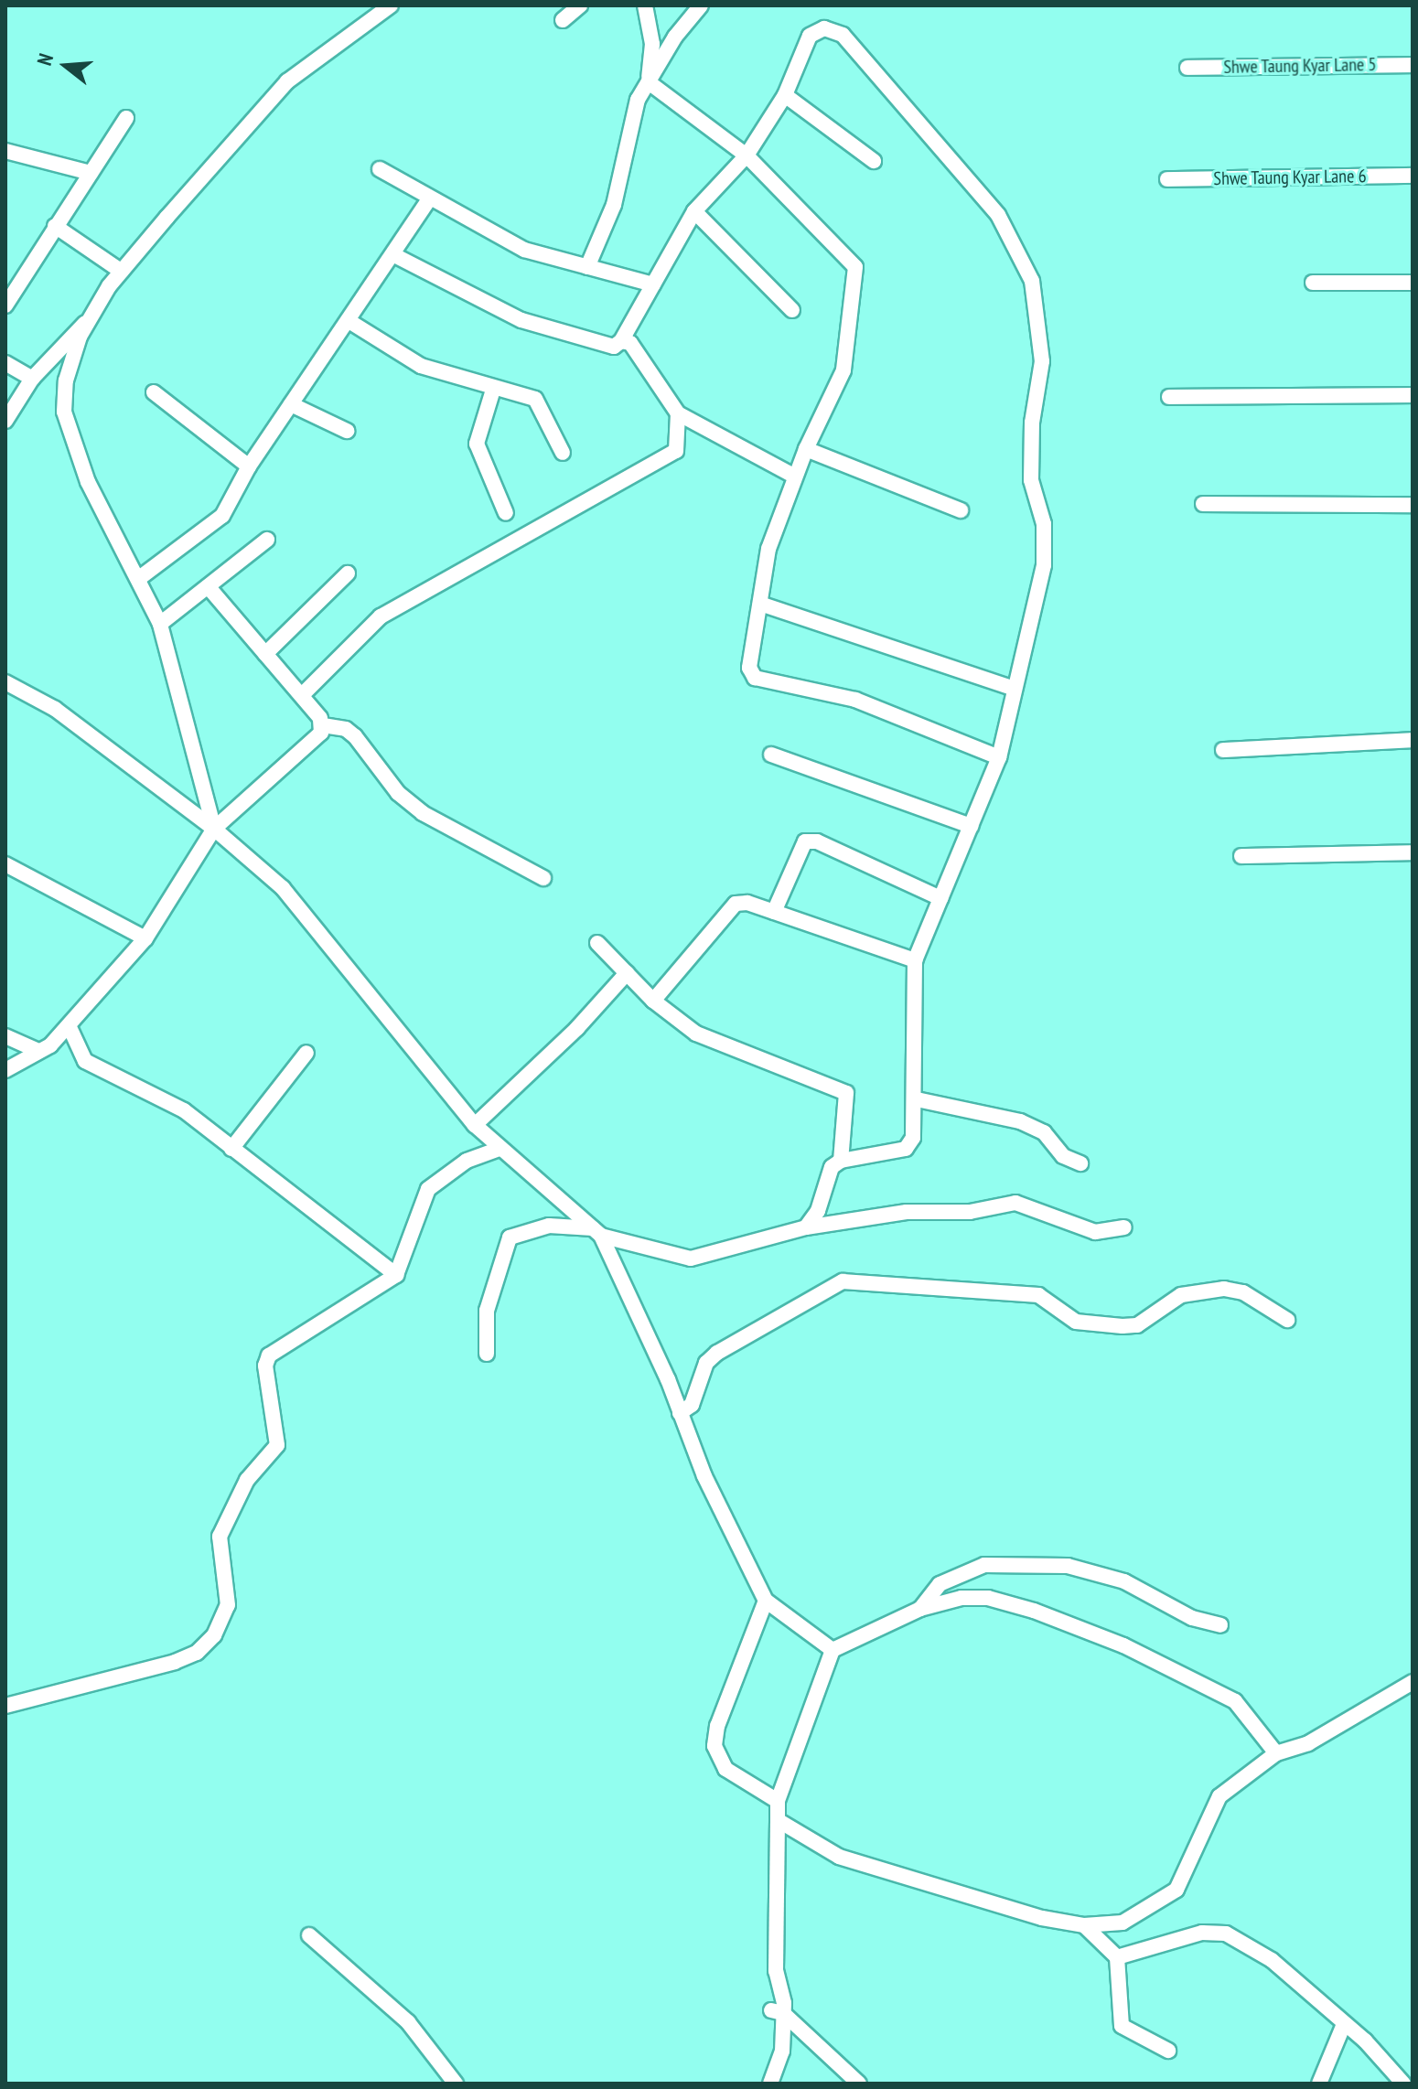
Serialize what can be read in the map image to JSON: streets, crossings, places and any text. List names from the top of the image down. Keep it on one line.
{"streets":{"street":["Shwe Taung Kyar Lane 5","Shwe Taung Kyar Lane 6"]},"north":"left"}
